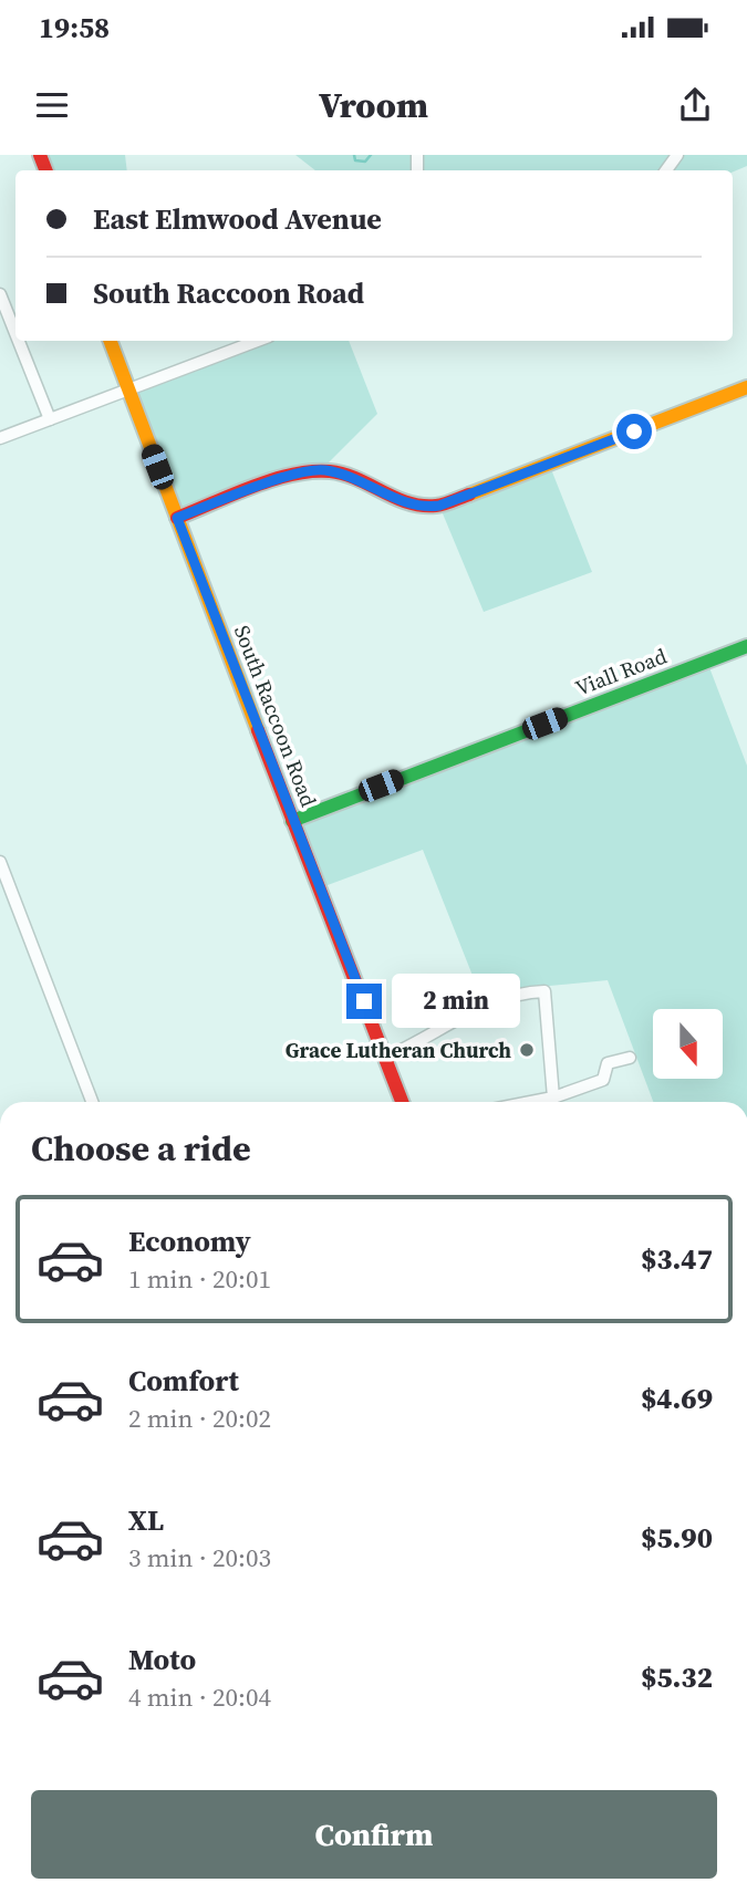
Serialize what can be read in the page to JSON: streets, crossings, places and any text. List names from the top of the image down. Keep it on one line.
{"streets":{"street":["Viall Road","South Raccoon Road"]},"crossings":[["Viall Road","South Raccoon Road"]],"places":["Grace Lutheran Church"],"north":"bottom","page":{"status":"19:58","header":"Vroom","banner":["East Elmwood Avenue","South Raccoon Road"],"bubble":"2 min","heading":"Choose a ride","list":[{"name":"Economy","note":"1 min · 20:01","value":"$3.47"},{"name":"Comfort","note":"2 min · 20:02","value":"$4.69"},{"name":"XL","note":"3 min · 20:03","value":"$5.90"},{"name":"Moto","note":"4 min · 20:04","value":"$5.32"}],"buttons":"Confirm"}}
